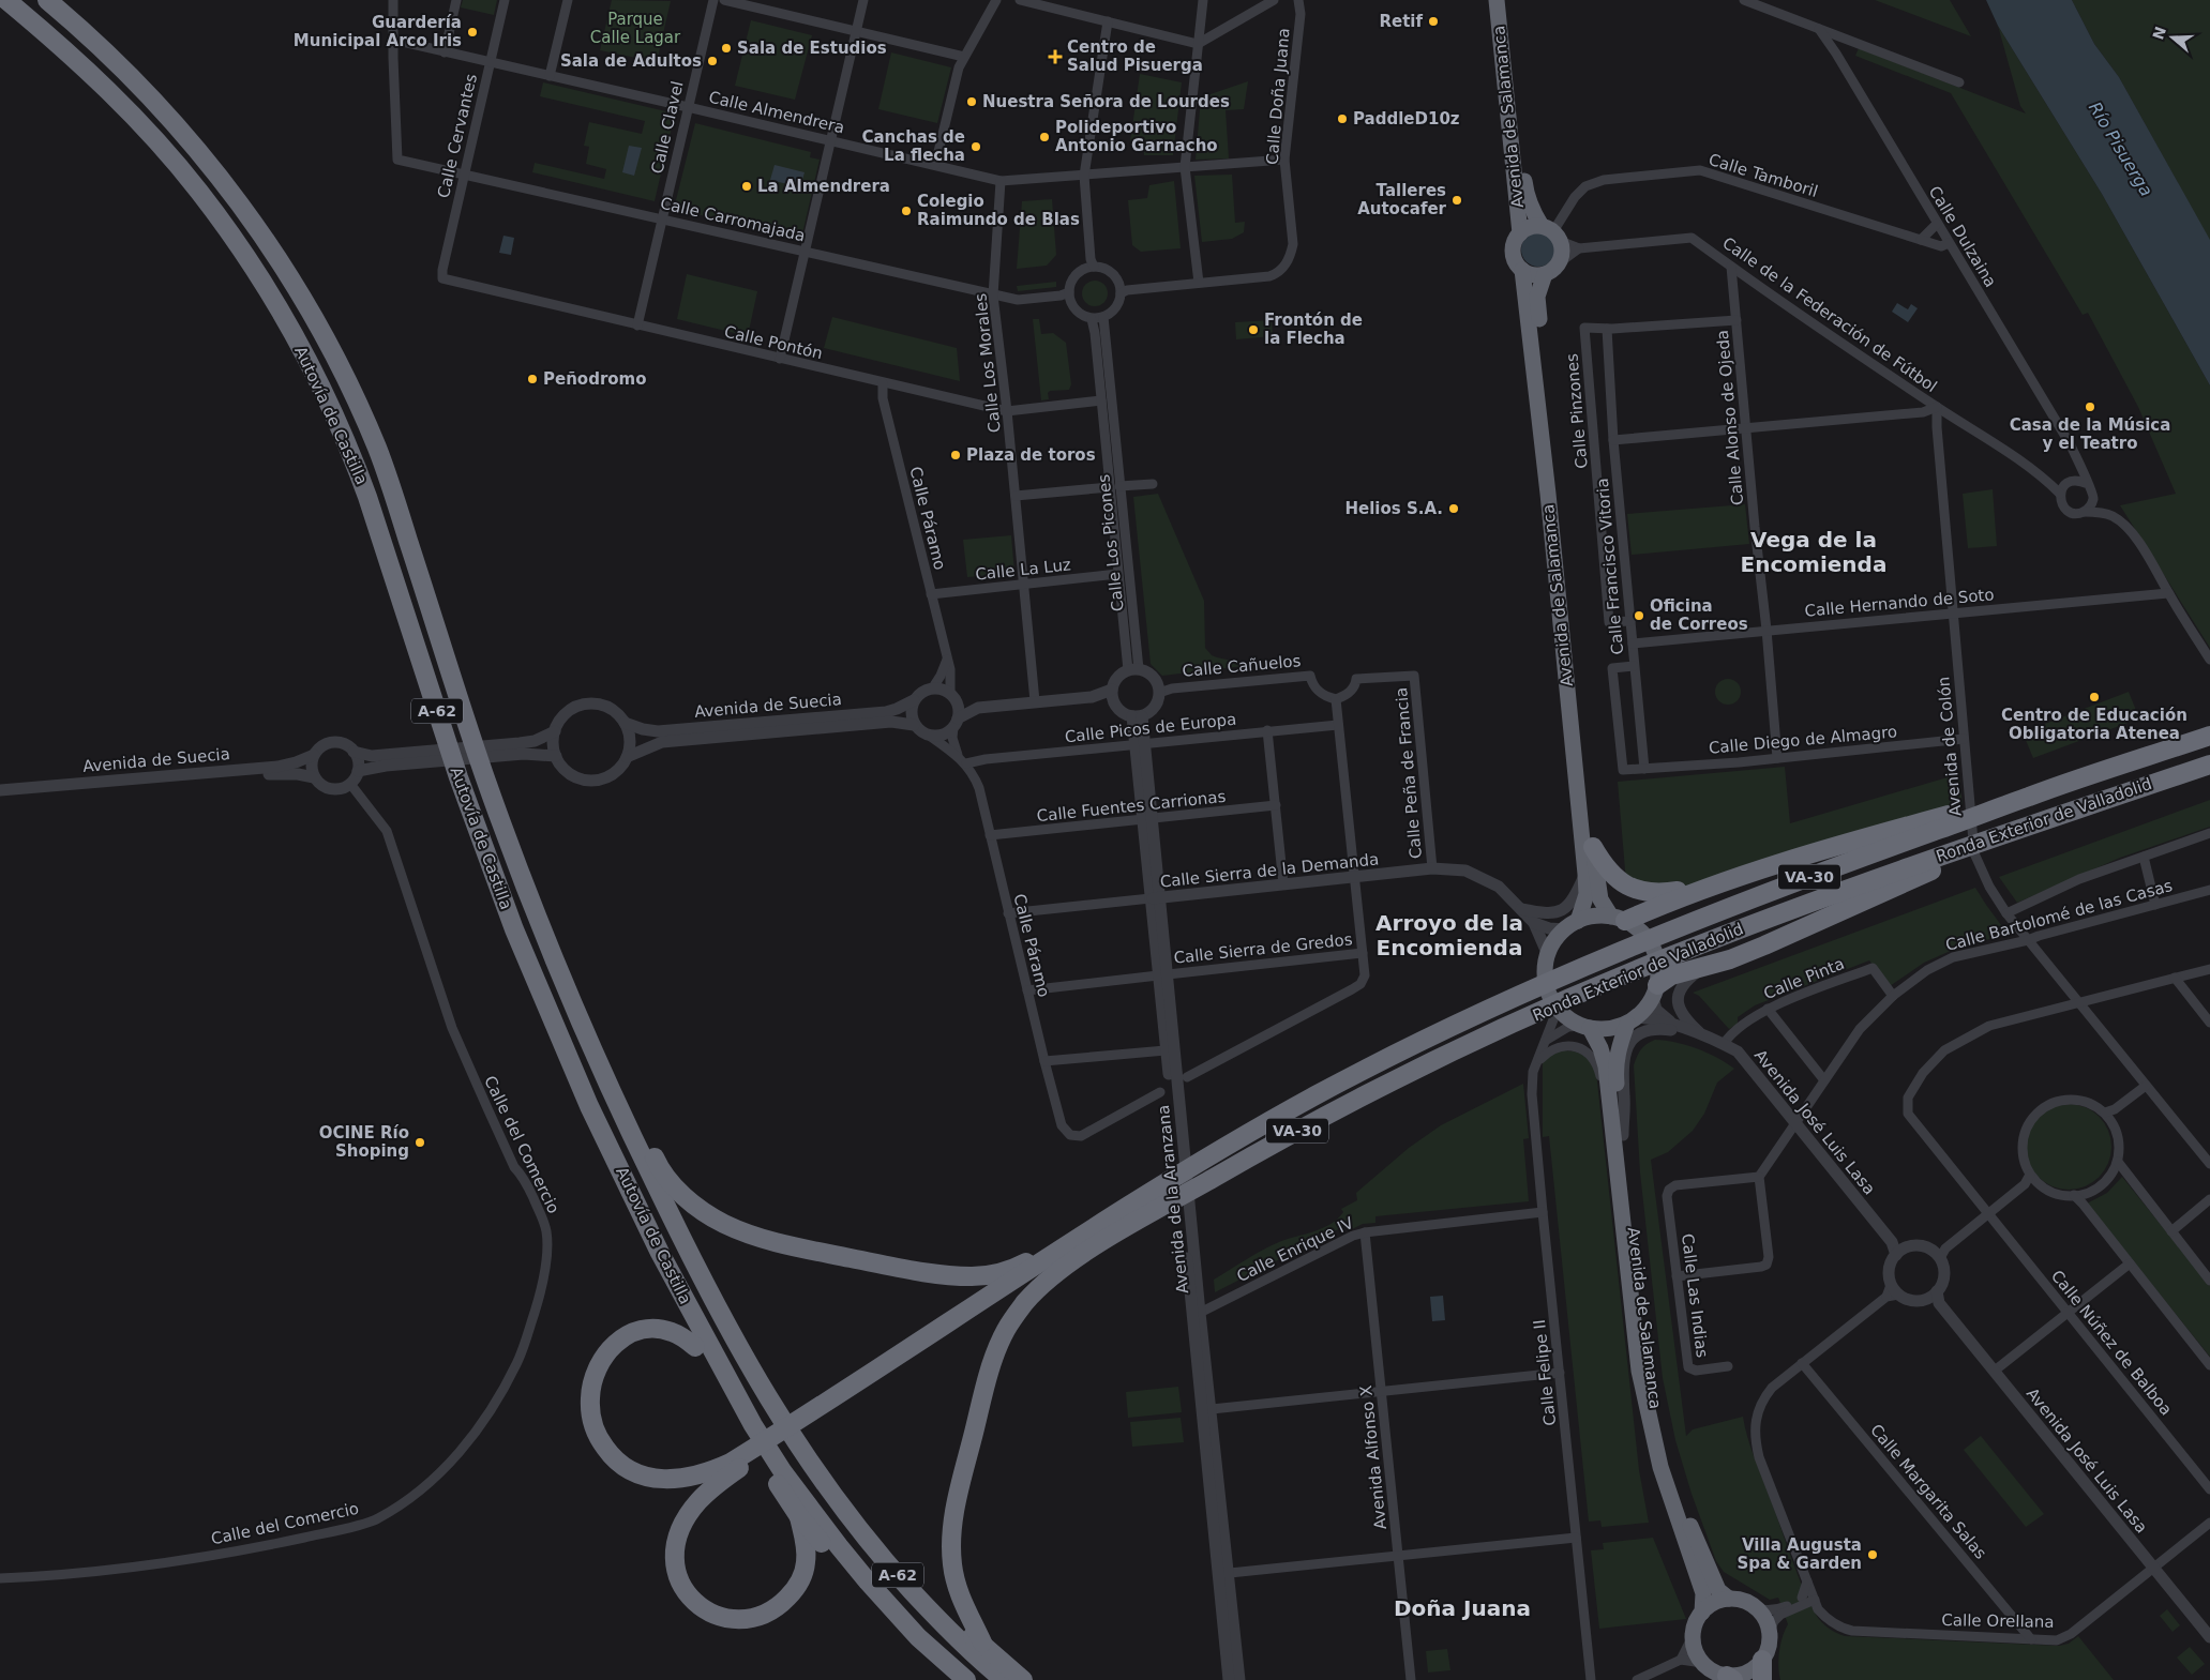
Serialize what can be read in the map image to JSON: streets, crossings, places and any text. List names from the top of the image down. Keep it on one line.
{"streets":{"highway":["Avenida de Salamanca","Autovía de Castilla","A-62","Ronda Exterior de Valladolid","VA-30"],"street":["Calle Doña Juana","Calle Almendrera","Calle Clavel","Calle Cervantes","Calle Tamboril","Calle Carromajada","Calle Dulzaina","Calle de la Federación de Fútbol","Calle Pontón","Calle Los Morales","Calle Pinzones","Calle Alonso de Ojeda","Calle Páramo","Calle Los Picones","Calle Francisco Vitoria","Calle La Luz","Calle Hernando de Soto","Calle Cañuelos","Avenida de Suecia","Calle Picos de Europa","Calle Diego de Almagro","Avenida de Colón","Calle Peña de Francia","Calle Fuentes Carrionas","Calle Sierra de la Demanda","Calle Bartolomé de las Casas","Calle Sierra de Gredos","Calle Pinta","Avenida José Luis Lasa","Calle del Comercio","Avenida de la Aranzana","Calle Enrique IV","Calle Las Indias","Calle Núñez de Balboa","Calle Felipe II","Avenida Alfonso X","Calle Margarita Salas","Calle Orellana"]},"crossings":[["Calle Doña Juana","Calle Almendrera"],["Calle Almendrera","Calle Clavel"],["Calle Almendrera","Calle Cervantes"],["Calle Almendrera","Calle Carromajada"],["Calle Almendrera","Calle Los Morales"],["Avenida de Salamanca","Calle Tamboril"],["Avenida de Salamanca","Calle de la Federación de Fútbol"],["Avenida de Salamanca","Calle Sierra de la Demanda"],["Avenida de Salamanca","Avenida José Luis Lasa"],["Avenida de Salamanca","Calle Felipe II"],["Calle Clavel","Calle Carromajada"],["Calle Clavel","Calle Pontón"],["Calle Cervantes","Calle Carromajada"],["Calle Cervantes","Calle Pontón"],["Calle Tamboril","Calle Dulzaina"],["Calle Tamboril","Calle de la Federación de Fútbol"],["Calle Carromajada","Calle Los Morales"],["Calle Carromajada","Calle Los Picones"],["Calle Dulzaina","Calle de la Federación de Fútbol"],["Calle de la Federación de Fútbol","Calle Alonso de Ojeda"],["Calle de la Federación de Fútbol","Avenida de Colón"],["Calle Pontón","Calle Los Morales"],["Calle Pontón","Calle Páramo"],["Calle Pontón","Calle Los Picones"],["Calle Los Morales","Calle La Luz"],["Calle Pinzones","Calle Alonso de Ojeda"],["Calle Pinzones","Calle Francisco Vitoria"],["Calle Alonso de Ojeda","Calle Hernando de Soto"],["Calle Alonso de Ojeda","Calle Diego de Almagro"],["Calle Páramo","Calle La Luz"],["Calle Páramo","Avenida de Suecia"],["Calle Páramo","Calle Picos de Europa"],["Calle Páramo","Calle Fuentes Carrionas"],["Calle Páramo","Calle Sierra de la Demanda"],["Calle Páramo","Calle Sierra de Gredos"],["Calle Los Picones","Calle La Luz"],["Calle Los Picones","Calle Cañuelos"],["Calle Los Picones","Avenida de la Aranzana"],["Calle Francisco Vitoria","Calle Hernando de Soto"],["Calle Francisco Vitoria","Calle Diego de Almagro"],["Calle Hernando de Soto","Avenida de Colón"],["Calle Cañuelos","Calle Peña de Francia"],["Calle Cañuelos","Avenida de la Aranzana"],["Avenida de Suecia","Calle del Comercio"],["Calle Picos de Europa","Avenida de la Aranzana"],["Calle Diego de Almagro","Avenida de Colón"],["Avenida de Colón","Calle Bartolomé de las Casas"],["Avenida de Colón","Calle Núñez de Balboa"],["Calle Peña de Francia","Calle Sierra de la Demanda"],["Calle Fuentes Carrionas","Avenida de la Aranzana"],["Calle Sierra de la Demanda","Avenida José Luis Lasa"],["Calle Sierra de la Demanda","Avenida de la Aranzana"],["Calle Sierra de la Demanda","Calle Felipe II"],["Calle Bartolomé de las Casas","Calle Pinta"],["Calle Bartolomé de las Casas","Avenida José Luis Lasa"],["Calle Bartolomé de las Casas","Calle Las Indias"],["Calle Sierra de Gredos","Avenida de la Aranzana"],["Calle Pinta","Avenida José Luis Lasa"],["Avenida José Luis Lasa","Calle Felipe II"],["Avenida José Luis Lasa","Calle Orellana"],["Avenida de la Aranzana","Calle Enrique IV"],["Calle Enrique IV","Calle Felipe II"],["Calle Enrique IV","Avenida Alfonso X"],["Calle Margarita Salas","Calle Orellana"]],"districts":["Vega de la Encomienda","Arroyo de la Encomienda","Doña Juana"],"water":["Río Pisuerga"],"parks":["Parque Calle Lagar"],"places":{"other":["Retif","Guardería Municipal Arco Iris","Sala de Estudios","Sala de Adultos","Nuestra Señora de Lourdes","PaddleD10z","Polideportivo Antonio Garnacho","Canchas de La flecha","La Almendrera","Talleres Autocafer","Colegio Raimundo de Blas","Frontón de la Flecha","Peñodromo","Casa de la Música y el Teatro","Plaza de toros","Helios S.A.","Oficina de Correos","Centro de Educación Obligatoria Atenea","OCINE Río Shoping","Villa Augusta Spa & Garden"],"health":["Centro de Salud Pisuerga"]},"north":"left"}
